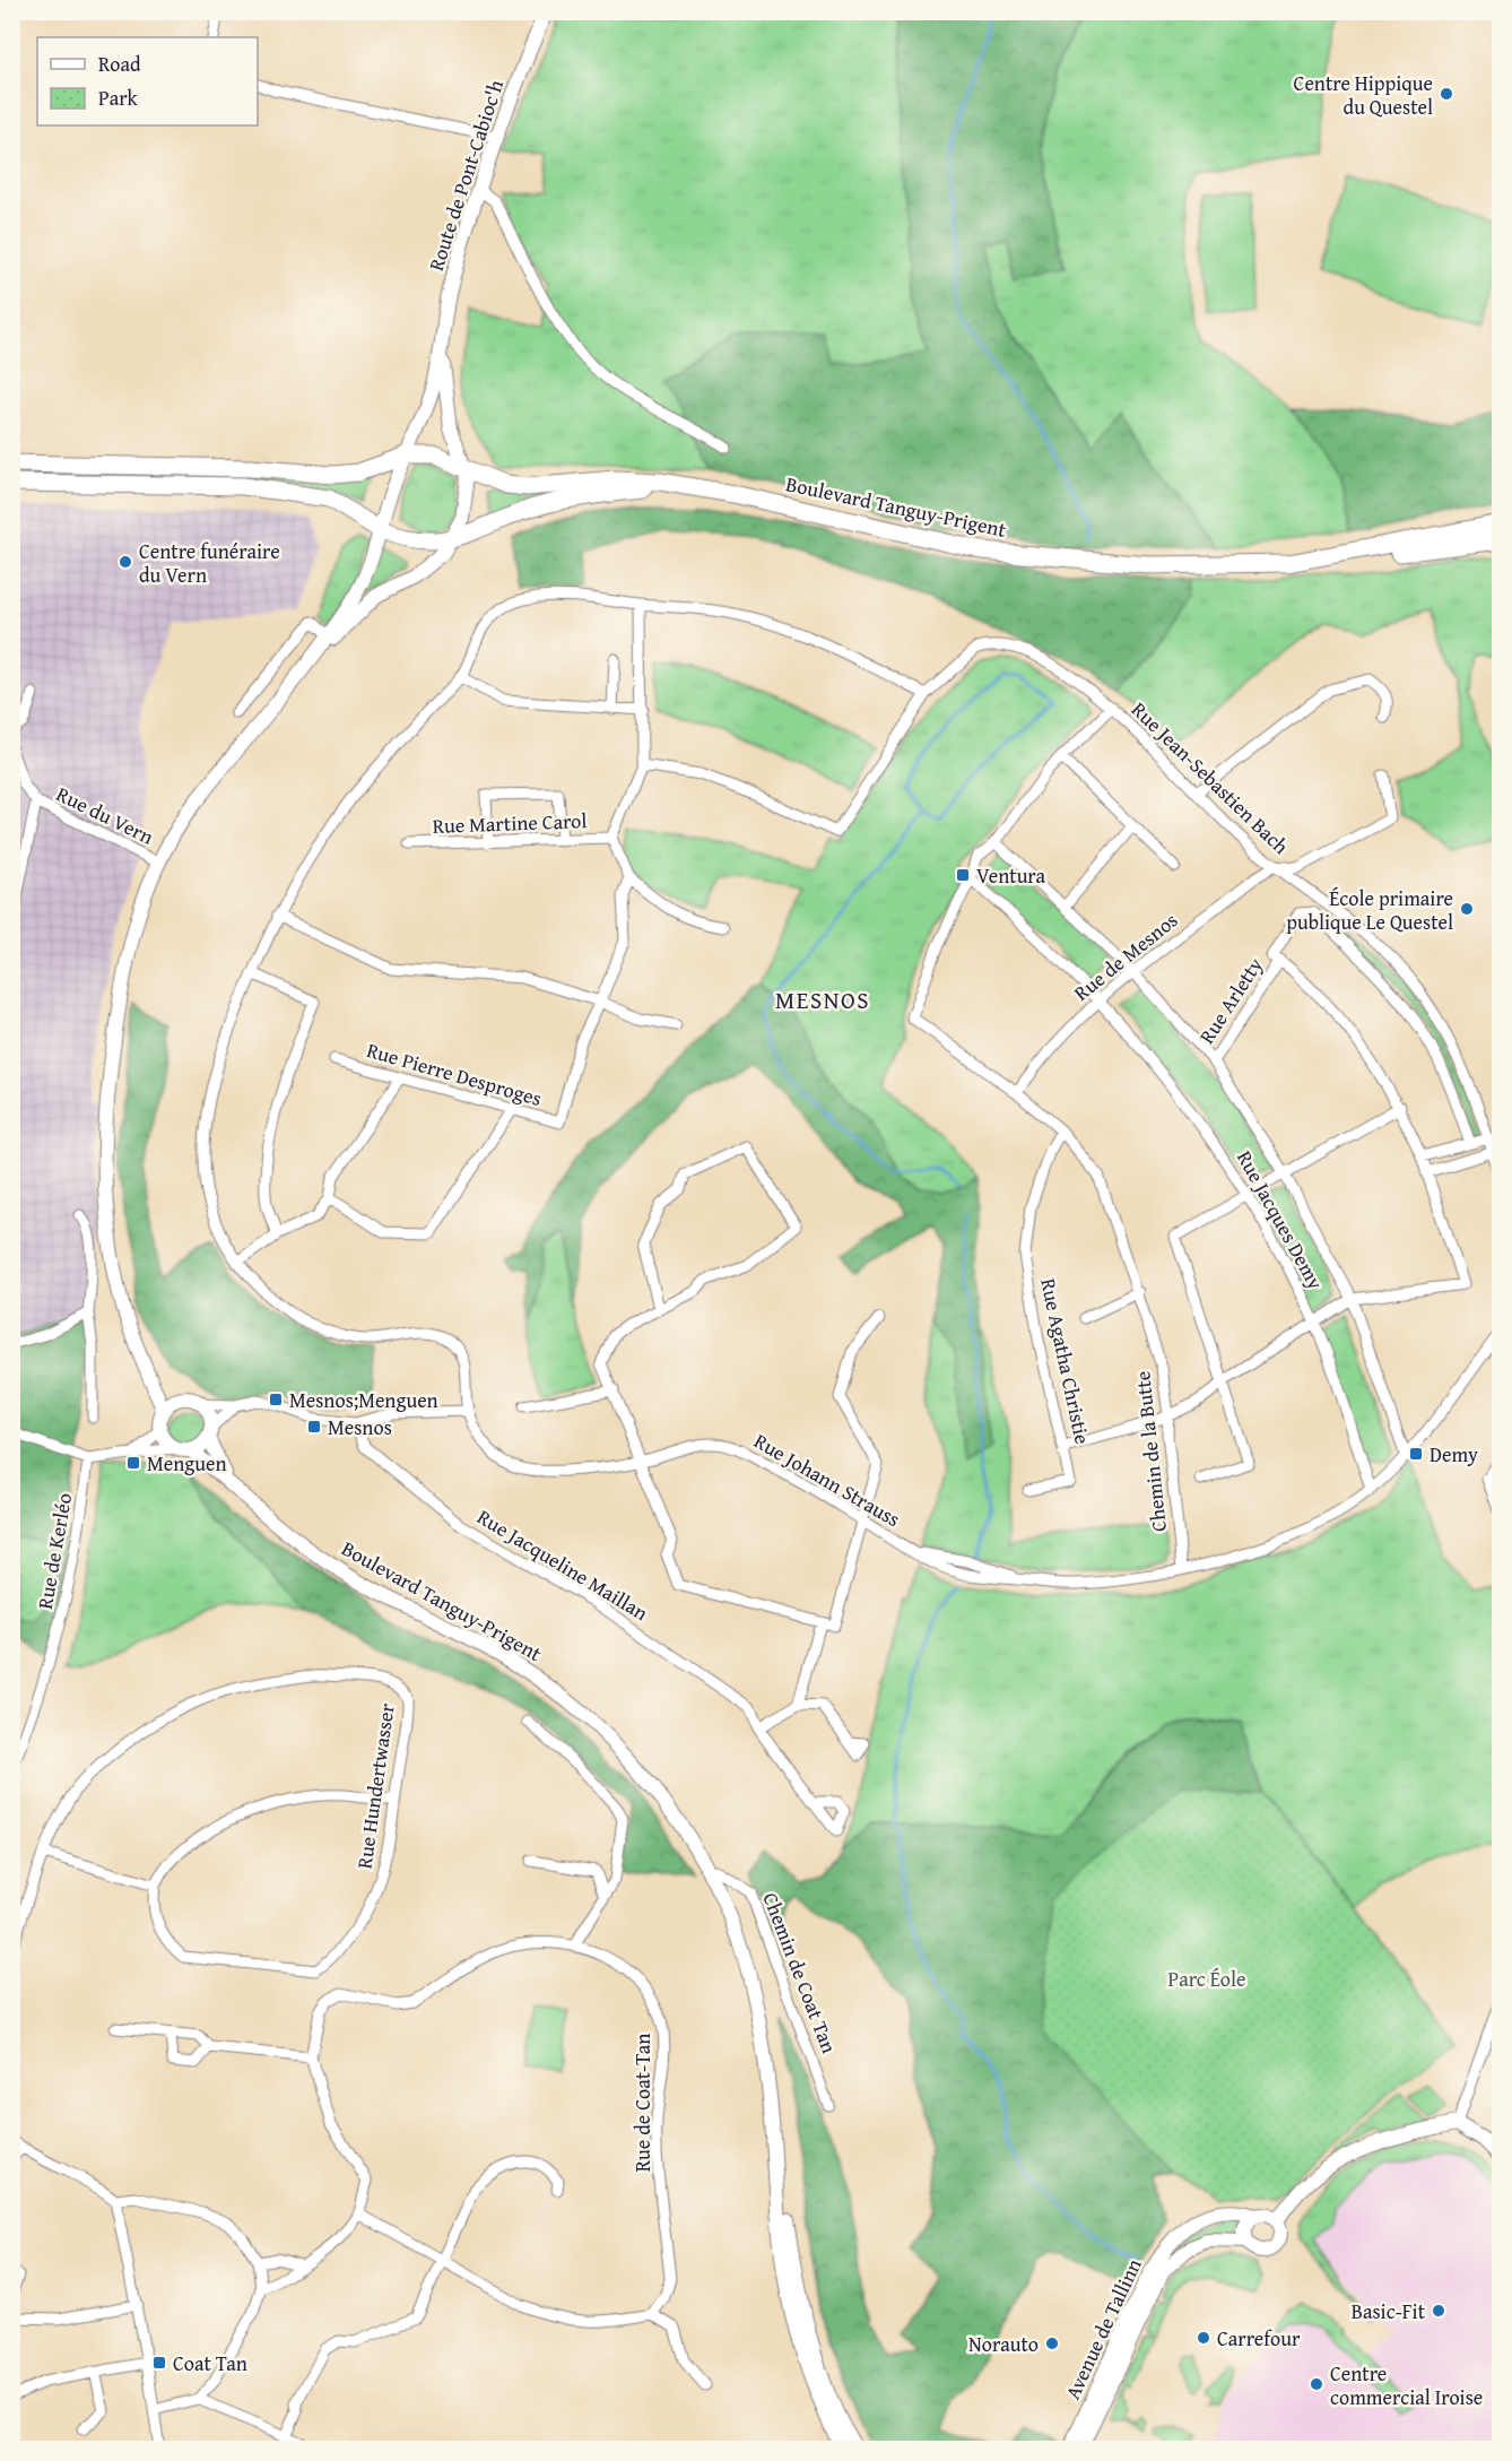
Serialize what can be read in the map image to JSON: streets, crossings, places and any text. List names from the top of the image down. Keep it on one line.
{"streets":{"main road":["Boulevard Tanguy-Prigent"],"street":["Route de Pont-Cabioc'h","Rue Jean-Sebastien Bach","Rue du Vern","Rue Martine Carol","Rue de Mesnos","Rue Arletty","Rue Pierre Desproges","Rue Jacques Demy","Rue Agatha Christie","Chemin de la Butte","Rue Johann Strauss","Rue de Kerléo","Rue Jacqueline Maillan","Rue Hundertwasser","Chemin de Coat Tan","Rue de Coat-Tan","Avenue de Tallinn"]},"crossings":[["Route de Pont-Cabioc'h","Boulevard Tanguy-Prigent"],["Boulevard Tanguy-Prigent","Chemin de Coat Tan"],["Rue Jean-Sebastien Bach","Rue de Mesnos"],["Rue de Mesnos","Rue Jacques Demy"],["Rue de Mesnos","Chemin de la Butte"],["Rue Arletty","Rue Jacques Demy"],["Rue Jacques Demy","Chemin de la Butte"],["Rue Jacques Demy","Rue Johann Strauss"],["Rue Agatha Christie","Chemin de la Butte"],["Chemin de la Butte","Rue Johann Strauss"]],"districts":["MESNOS"],"parks":["Parc Éole"],"places":{"other":["Centre Hippique du Questel","Centre funéraire du Vern","École primaire publique Le Questel","Basic-Fit","Carrefour","Norauto","Centre commercial Iroise"],"transit":["Ventura","Mesnos;Menguen","Mesnos","Demy","Menguen","Coat Tan"]},"legend":["Road","Park"]}
